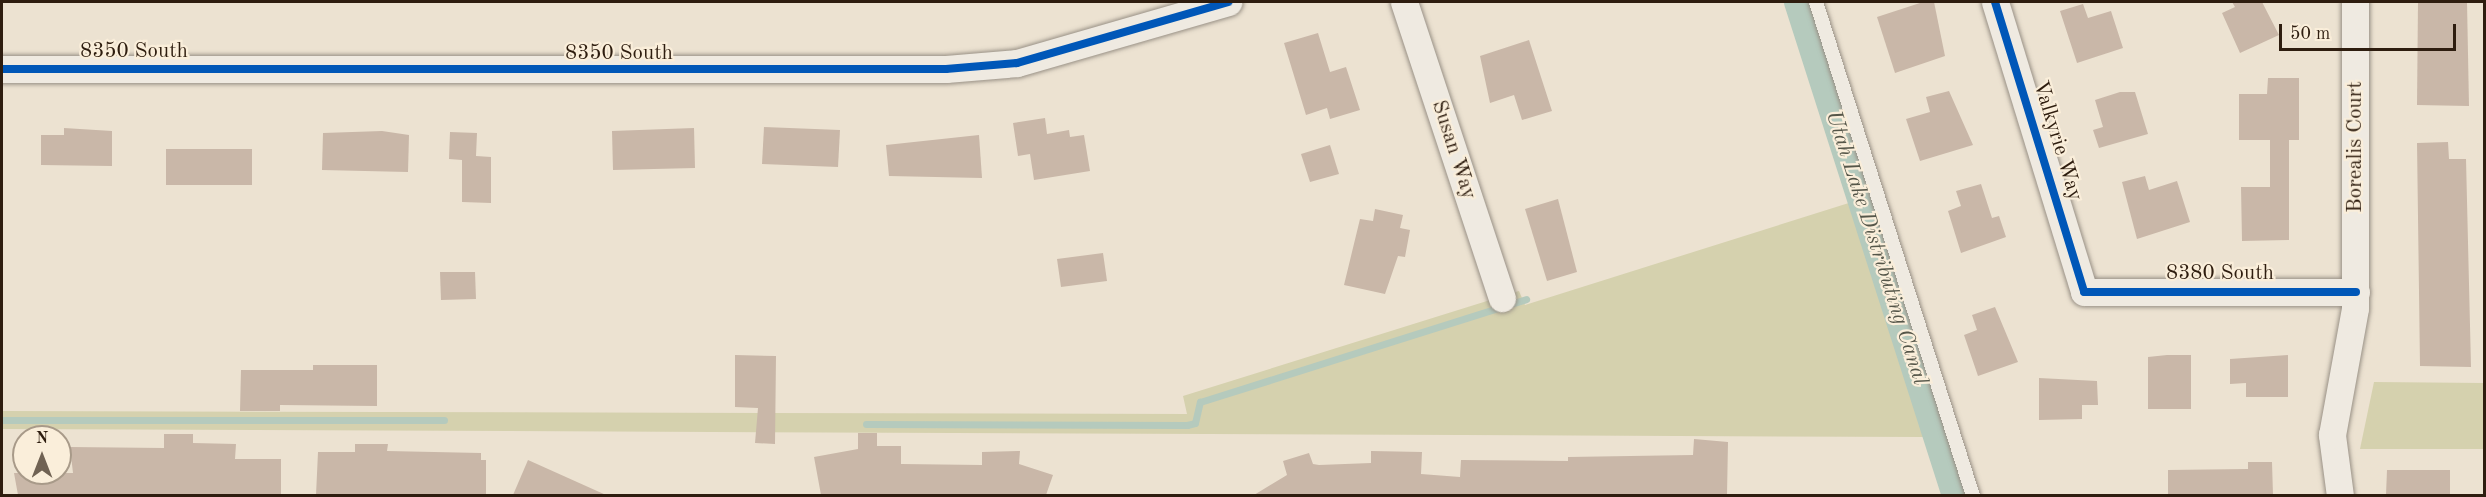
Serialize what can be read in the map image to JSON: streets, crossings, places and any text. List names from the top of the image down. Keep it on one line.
{"streets":{"street":["8350 South","Valkyrie Way","Borealis Court","Susan Way","8380 South"]},"crossings":[["Valkyrie Way","8380 South"],["Borealis Court","8380 South"]],"water":["Utah Lake Distributing Canal"],"scale_bar":"50 m","north":"top"}
